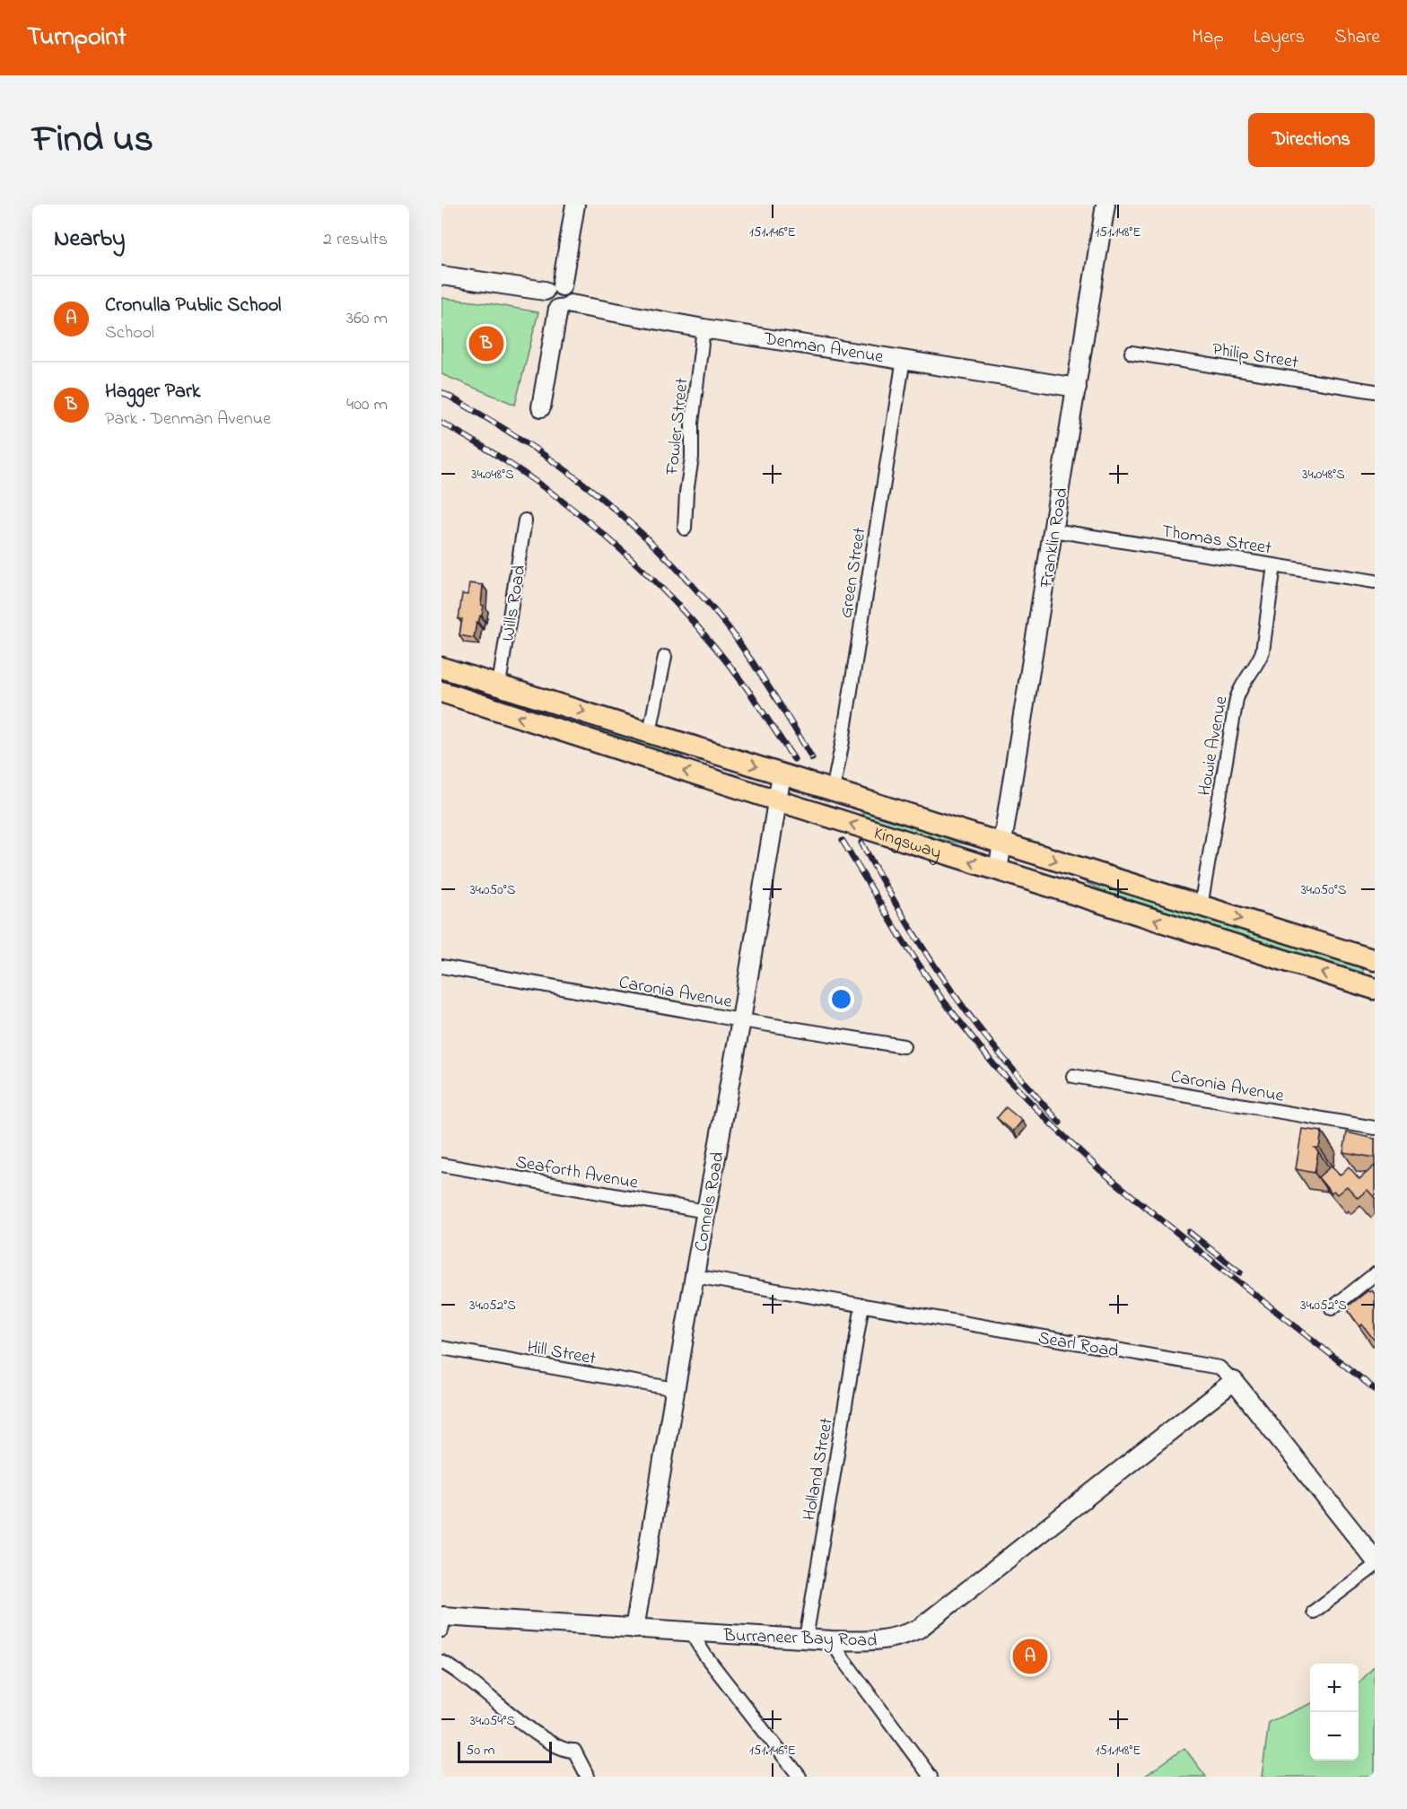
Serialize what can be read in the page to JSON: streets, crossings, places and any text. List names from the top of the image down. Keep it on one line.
{"streets":{"main road":["Kingsway"],"street":["Denman Avenue","Philip Street","Fowler Street","Franklin Road","Thomas Street","Green Street","Wills Road","Howie Avenue","Caronia Avenue","Seaforth Avenue","Connels Road","Searl Road","Hill Street","Holland Street","Burraneer Bay Road"]},"crossings":[["Denman Avenue","Fowler Street"],["Denman Avenue","Franklin Road"],["Denman Avenue","Green Street"],["Franklin Road","Thomas Street"],["Franklin Road","Kingsway"],["Thomas Street","Howie Avenue"],["Green Street","Kingsway"],["Wills Road","Kingsway"],["Howie Avenue","Kingsway"],["Kingsway","Connels Road"],["Caronia Avenue","Connels Road"],["Seaforth Avenue","Connels Road"],["Connels Road","Searl Road"],["Connels Road","Hill Street"],["Connels Road","Burraneer Bay Road"],["Searl Road","Holland Street"],["Searl Road","Burraneer Bay Road"],["Holland Street","Burraneer Bay Road"]],"scale_bar":"50 m","page":{"header":"Turnpoint","nav":["Map","Layers","Share"],"title":"Find us","buttons":"Directions","heading":["Nearby","2 results"],"list":[{"mark":"A","name":"Cronulla Public School","note":"School","value":"360 m"},{"mark":"B","name":"Hagger Park","note":"Park · Denman Avenue","value":"400 m"}],"pins":["B","A"],"map_buttons":["+","−"],"scale":"50 m"},"coordinates":["151.146°E","151.148°E","34.048°S","34.050°S","34.052°S","34.054°S"]}
